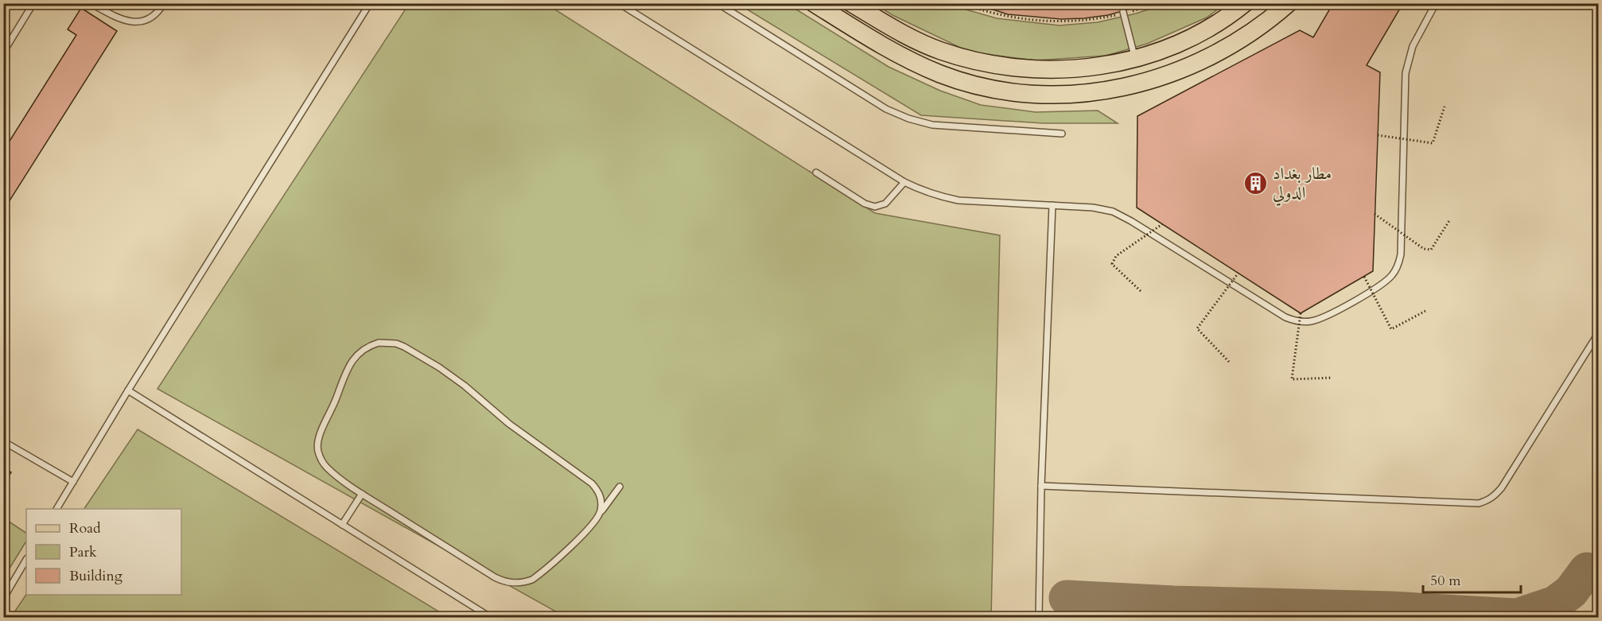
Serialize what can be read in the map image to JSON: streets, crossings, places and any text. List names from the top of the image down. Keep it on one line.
{"places":{"building":["مطار بغداد الدولي"]},"legend":["Road","Park","Building"],"scale_bar":"50 m"}
